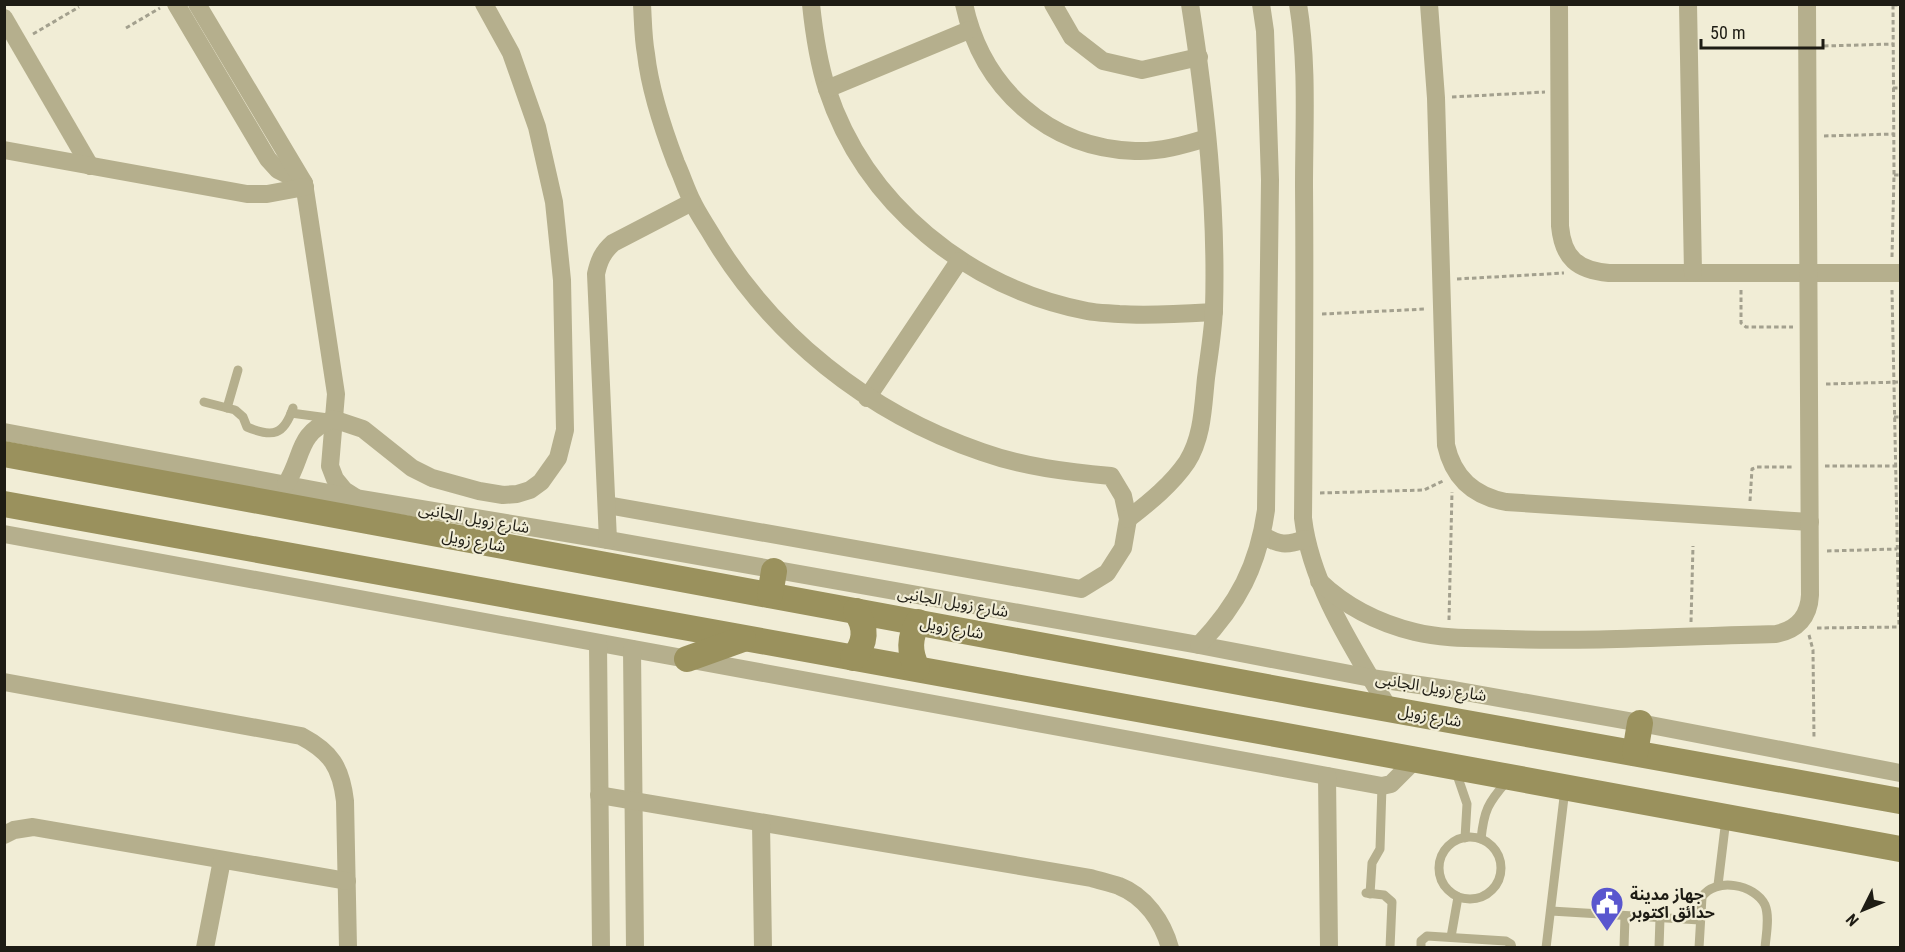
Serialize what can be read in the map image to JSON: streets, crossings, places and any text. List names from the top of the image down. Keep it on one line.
{"streets":{"main road":["شارع زويل"],"street":["شارع زويل الجانبى"]},"crossings":[["شارع زويل الجانبى","شارع زويل"]],"places":{"public building":["جهاز مدينة حدائق اكتوبر"]},"scale_bar":"50 m","north":"bottom left"}
